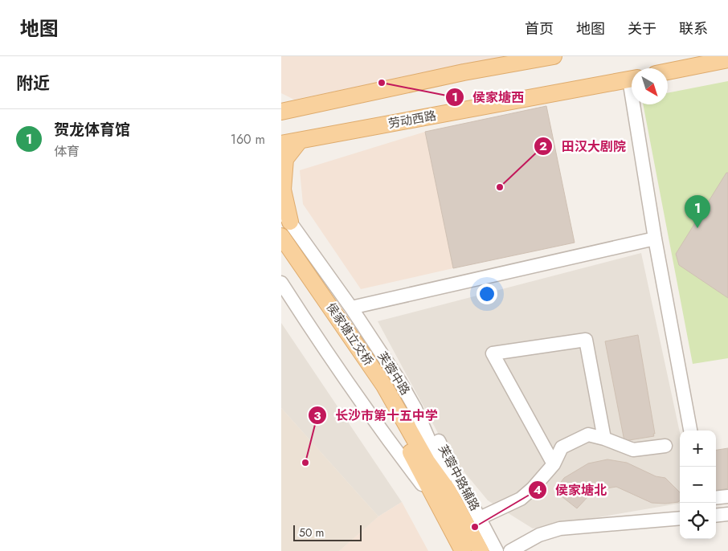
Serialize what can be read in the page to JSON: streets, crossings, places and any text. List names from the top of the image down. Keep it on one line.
{"streets":{"main road":["劳动西路","侯家塘立交桥","芙蓉中路"],"street":["芙蓉中路辅路"]},"crossings":[["芙蓉中路","芙蓉中路辅路"]],"places":["侯家塘西","田汉大剧院","长沙市第十五中学","侯家塘北"],"scale_bar":"50 m","north":"bottom right","page":{"header":"地图","nav":["首页","地图","关于","联系"],"heading":"附近","list":[{"mark":"1","name":"贺龙体育馆","note":"体育","value":"160 m"}],"pins":"1","map_buttons":["+","−"],"scale":"50 m"}}
